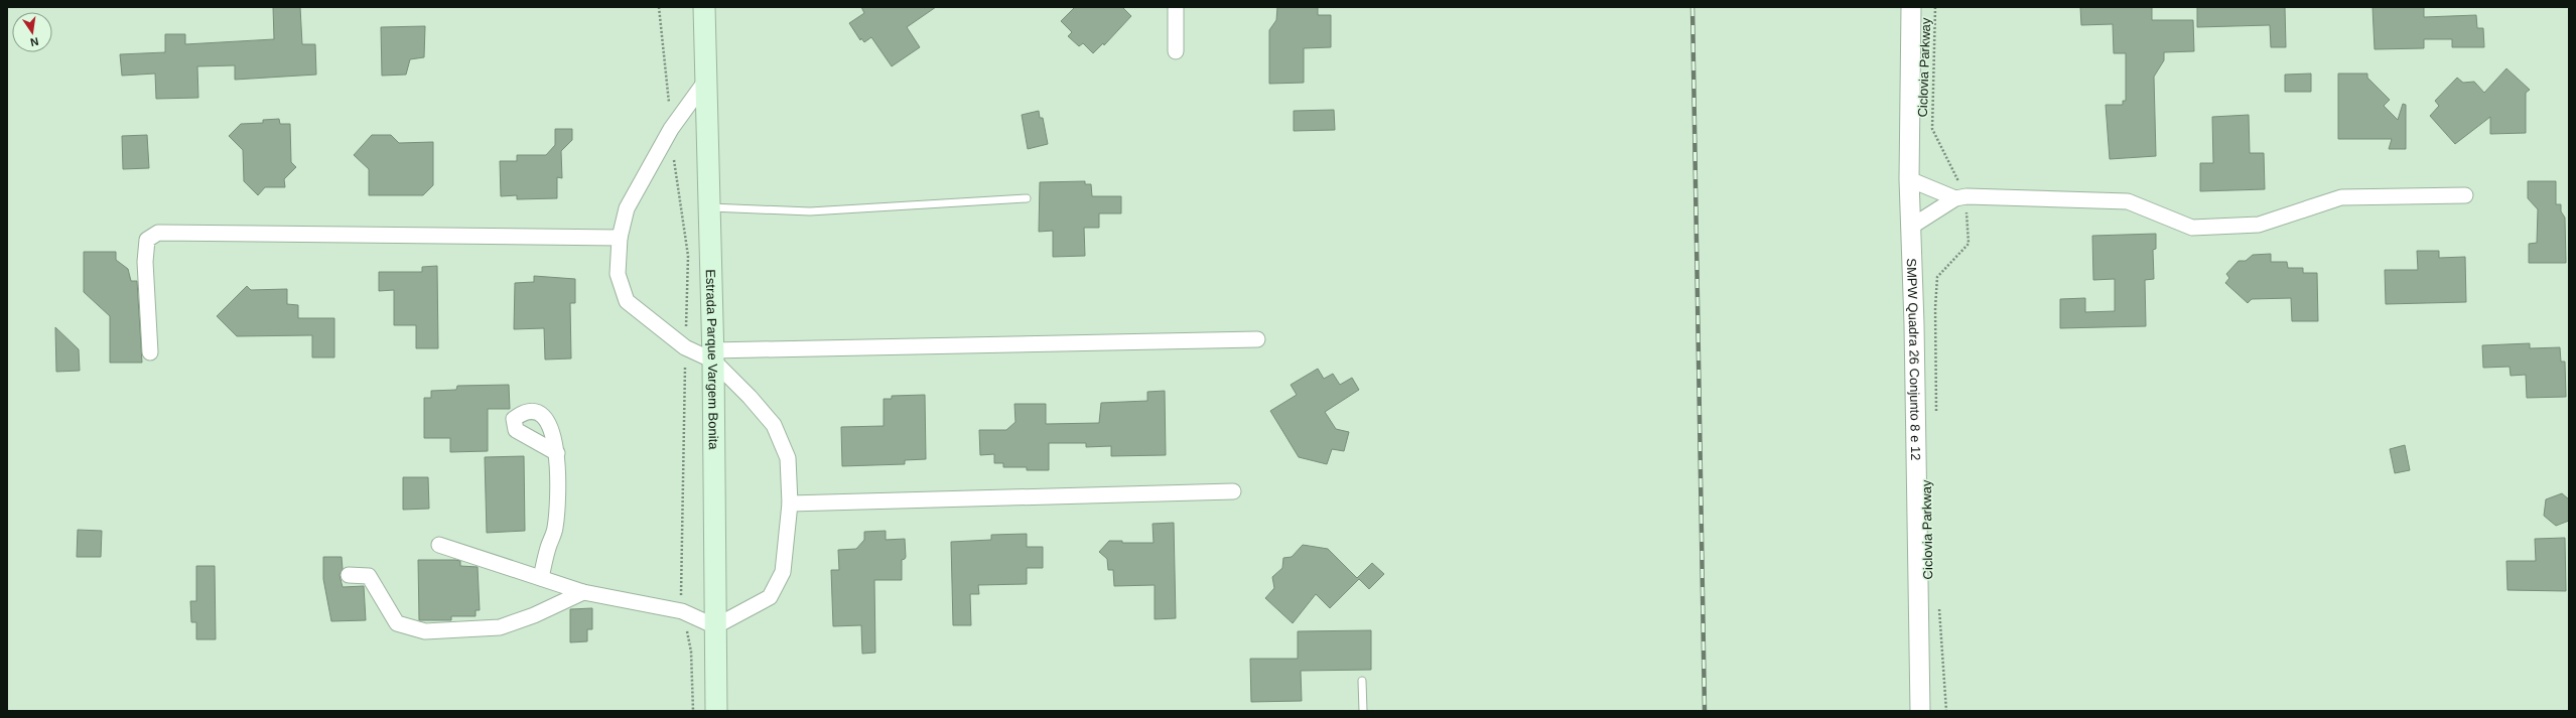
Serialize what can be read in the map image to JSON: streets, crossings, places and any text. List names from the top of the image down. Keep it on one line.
{"streets":{"main road":["Estrada Parque Vargem Bonita"],"street":["SMPW Quadra 26 Conjunto 8 e 12"],"path":["Ciclovia Parkway"]},"north":"bottom"}
